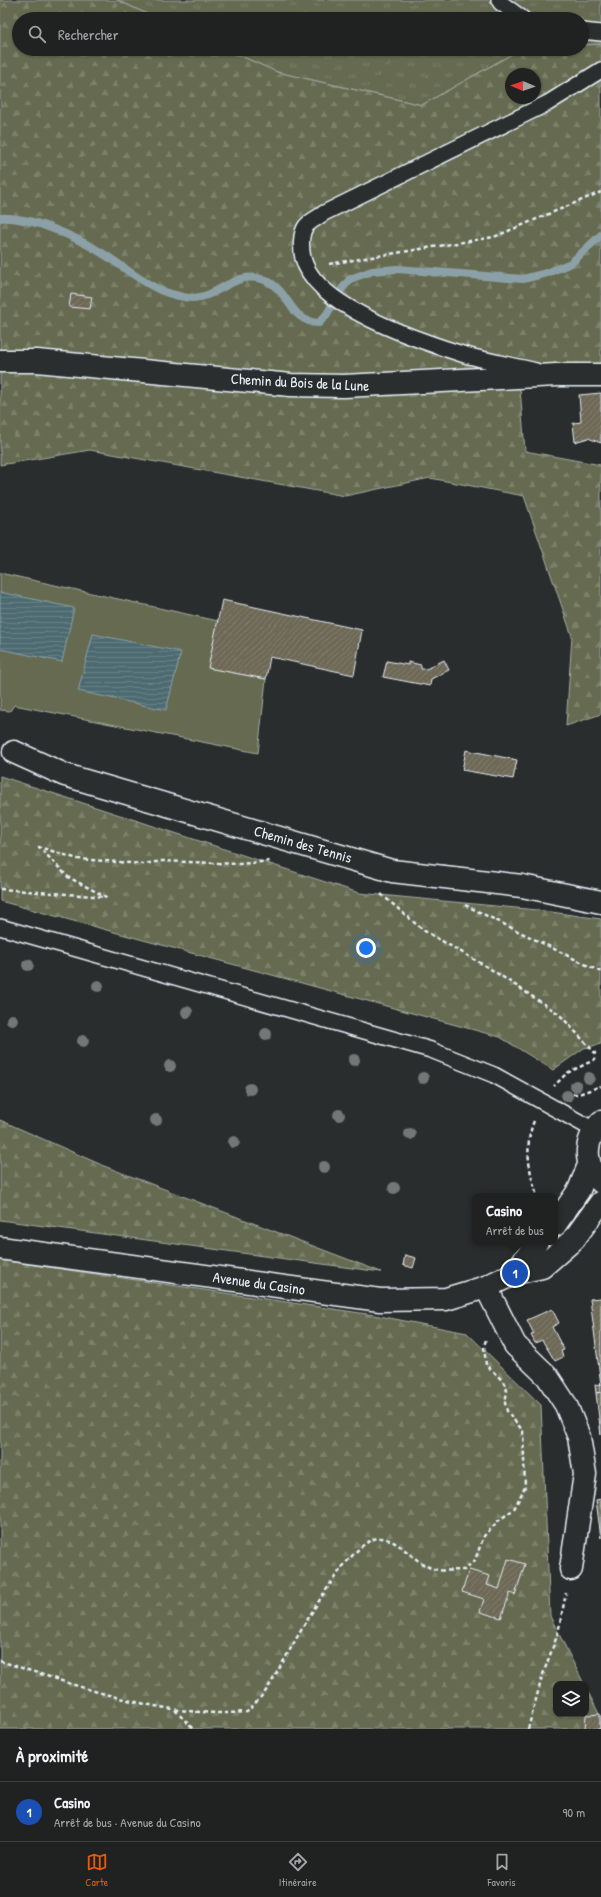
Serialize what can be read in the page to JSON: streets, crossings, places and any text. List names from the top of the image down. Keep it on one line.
{"streets":{"street":["Chemin du Bois de la Lune","Chemin des Tennis","Avenue du Casino"]},"north":"left","page":{"search":"Rechercher","popup":["Casino","Arrêt de bus"],"pins":"1","heading":"À proximité","list":[{"mark":"1","name":"Casino","note":"Arrêt de bus · Avenue du Casino","value":"90 m"}],"nav":["Carte","Itinéraire","Favoris"]}}
